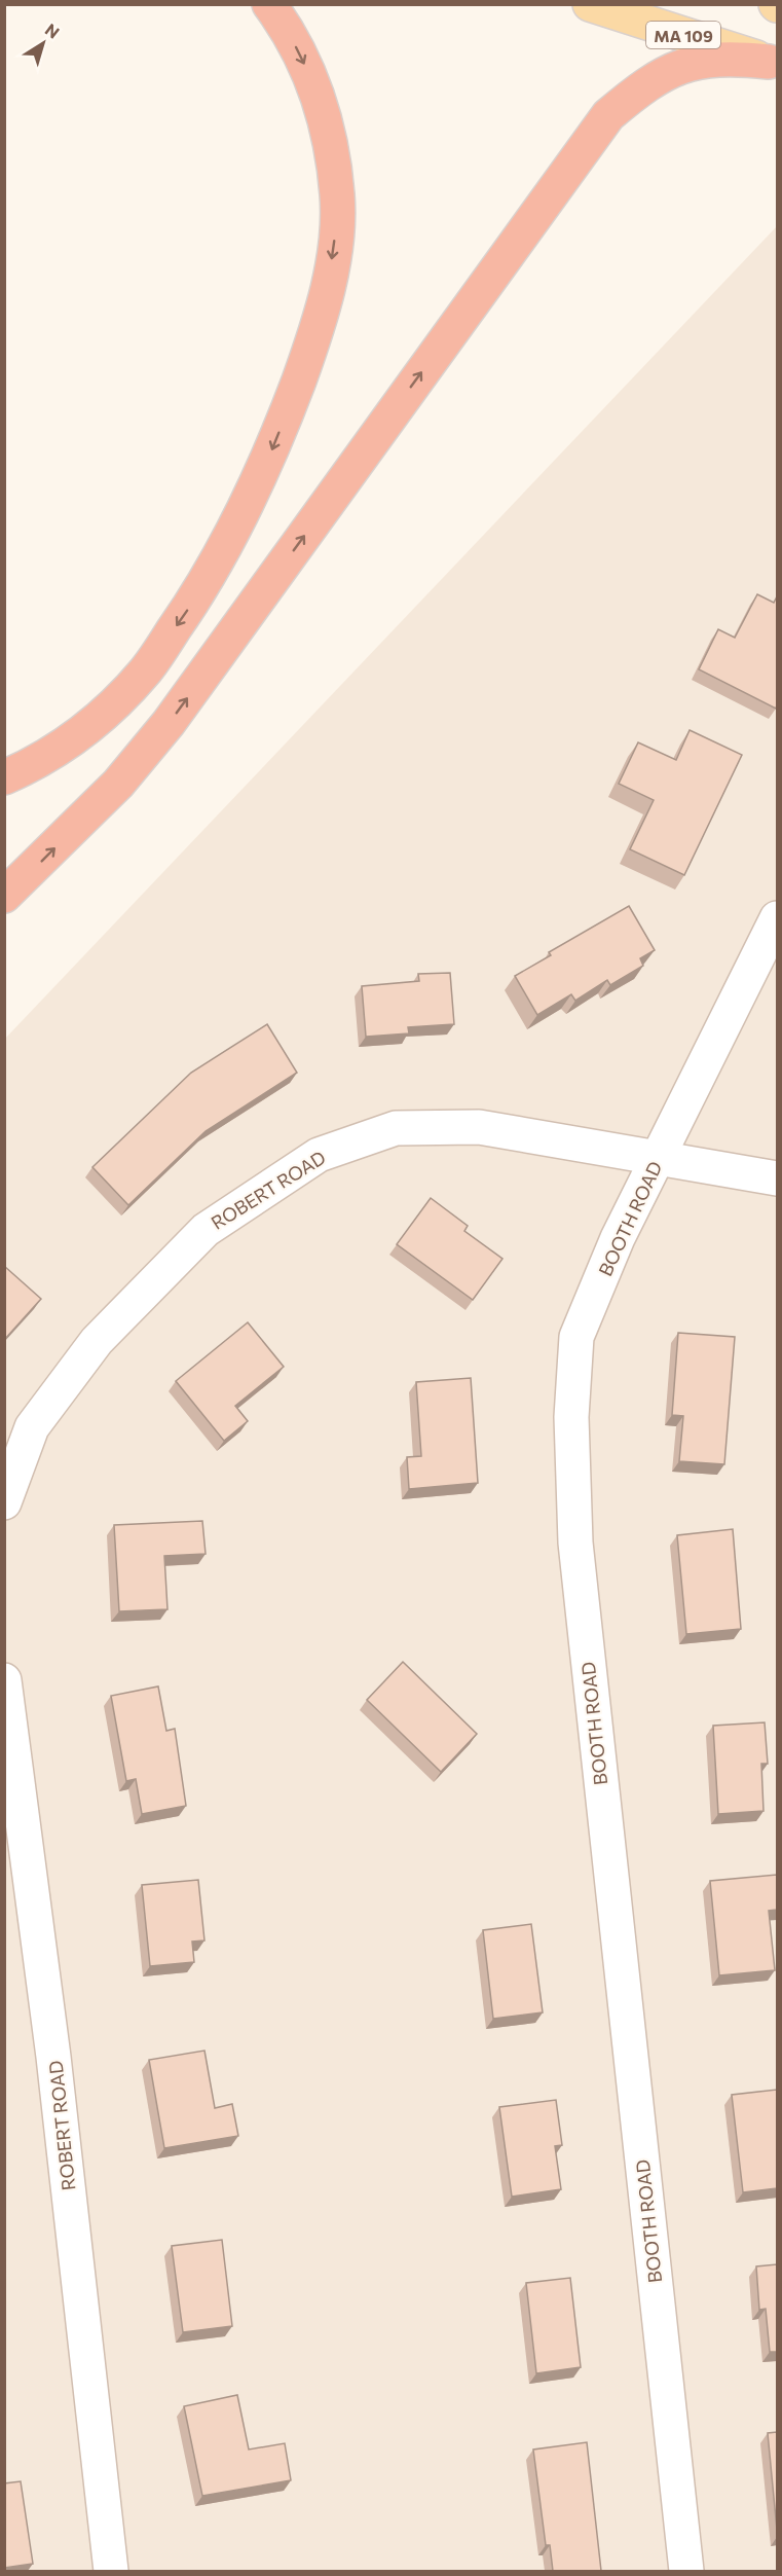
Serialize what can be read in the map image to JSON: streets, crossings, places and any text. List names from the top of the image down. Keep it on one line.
{"streets":{"main road":["MA 109"],"street":["ROBERT ROAD","BOOTH ROAD"]},"crossings":[["ROBERT ROAD","BOOTH ROAD"]],"north":"top right"}
